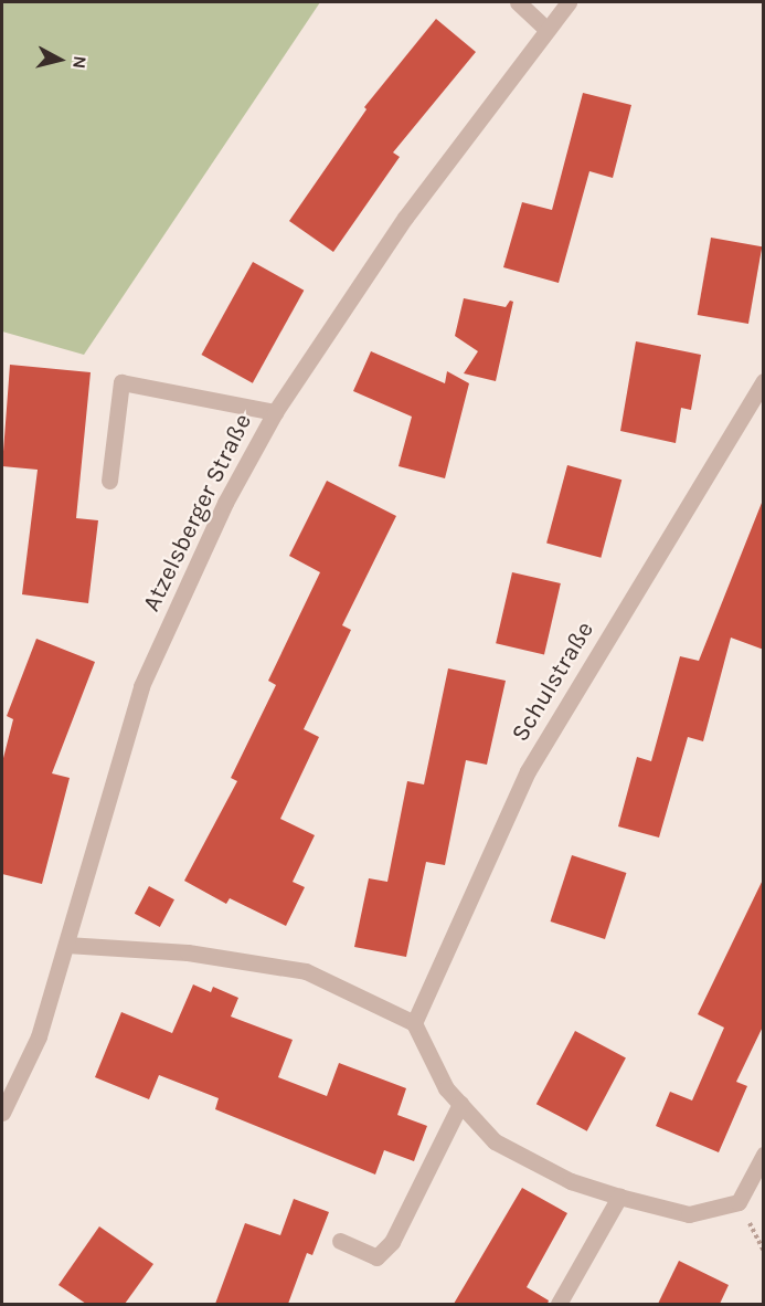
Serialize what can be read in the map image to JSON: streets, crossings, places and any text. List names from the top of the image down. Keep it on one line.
{"streets":{"street":["Atzelsberger Straße","Schulstraße"]},"north":"right"}
